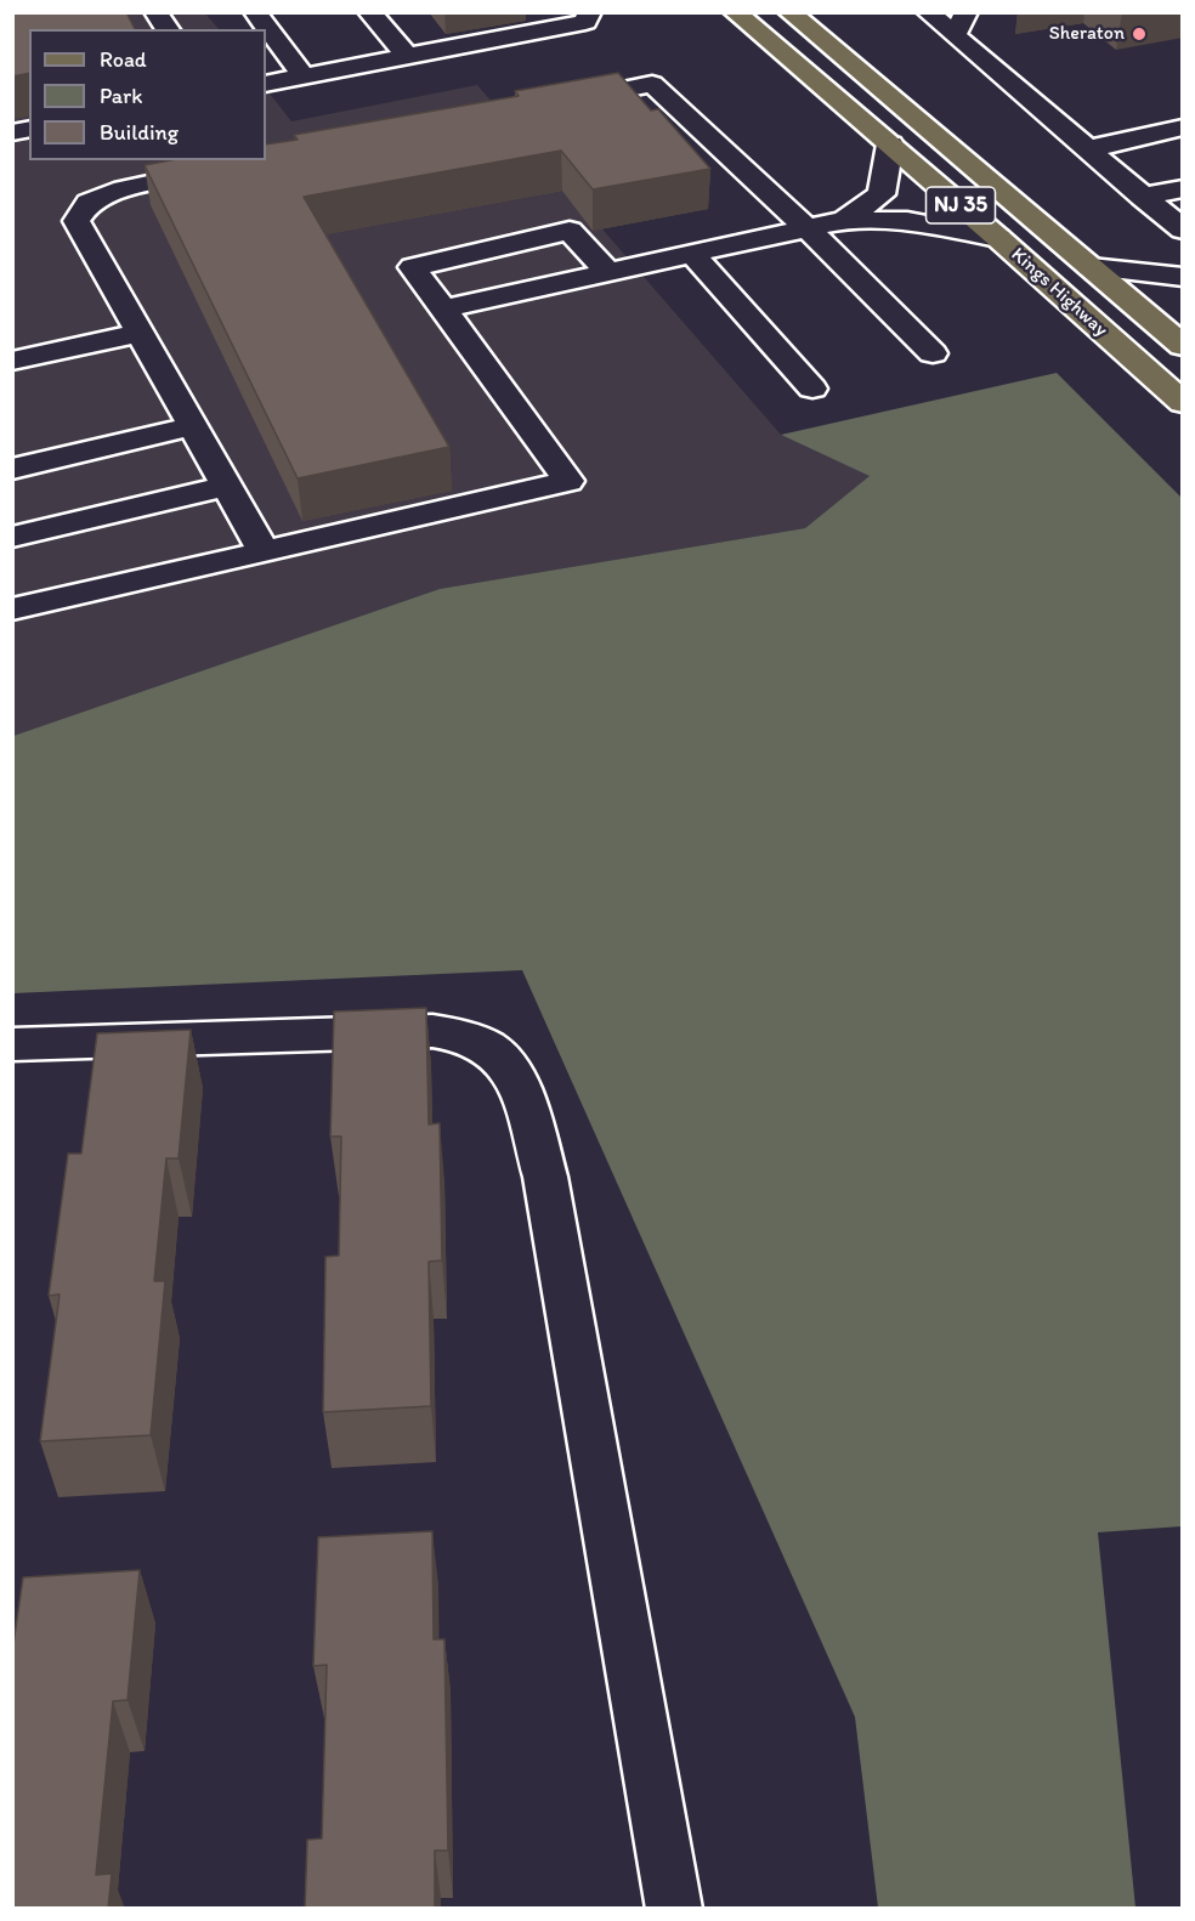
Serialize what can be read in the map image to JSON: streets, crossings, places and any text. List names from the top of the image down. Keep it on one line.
{"streets":{"main road":["NJ 35","Kings Highway"]},"places":["Sheraton"],"legend":["Road","Park","Building"]}
